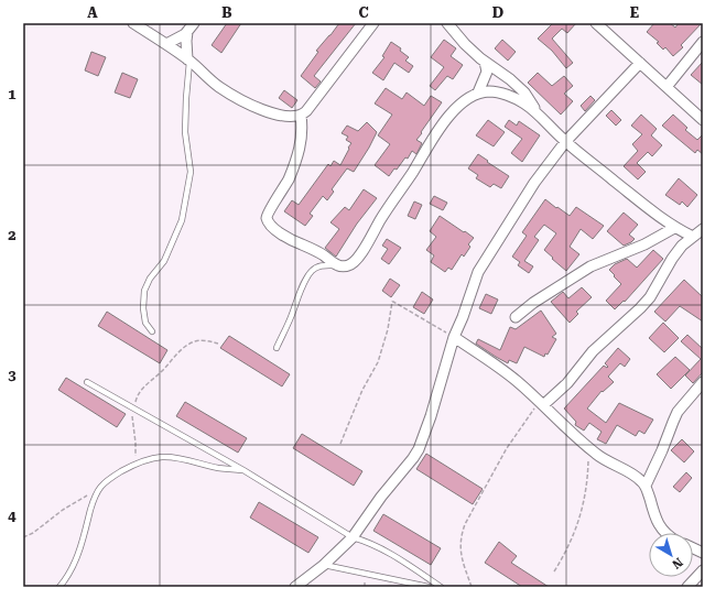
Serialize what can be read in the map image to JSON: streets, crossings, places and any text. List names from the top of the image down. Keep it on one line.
{"north":"bottom right","grid":{"columns":["A","B","C","D","E"],"rows":["1","2","3","4"]}}
